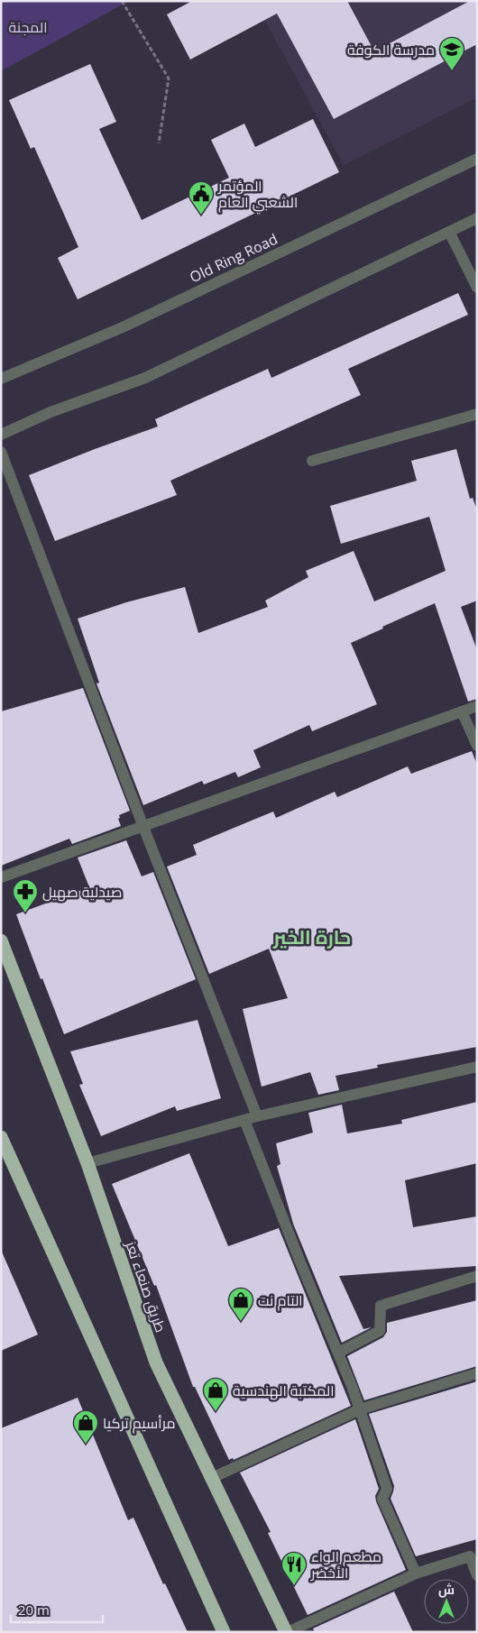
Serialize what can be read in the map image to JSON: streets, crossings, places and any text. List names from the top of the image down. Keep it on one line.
{"streets":{"highway":["طريق صنعاء تعز"],"street":["Old Ring Road"]},"districts":["حارة الخير"],"parks":["المجنة"],"places":{"school or university":["مدرسة الكوفة"],"public building":["المؤتمر الشعبي العام"],"pharmacy":["صيدلية صهيل"],"shop":["التام نت","المكتبة الهندسية","مرأسيم تركيا"],"restaurant":["مطعم الواء الأخضر"]},"scale_bar":"20 m","north":"top"}
